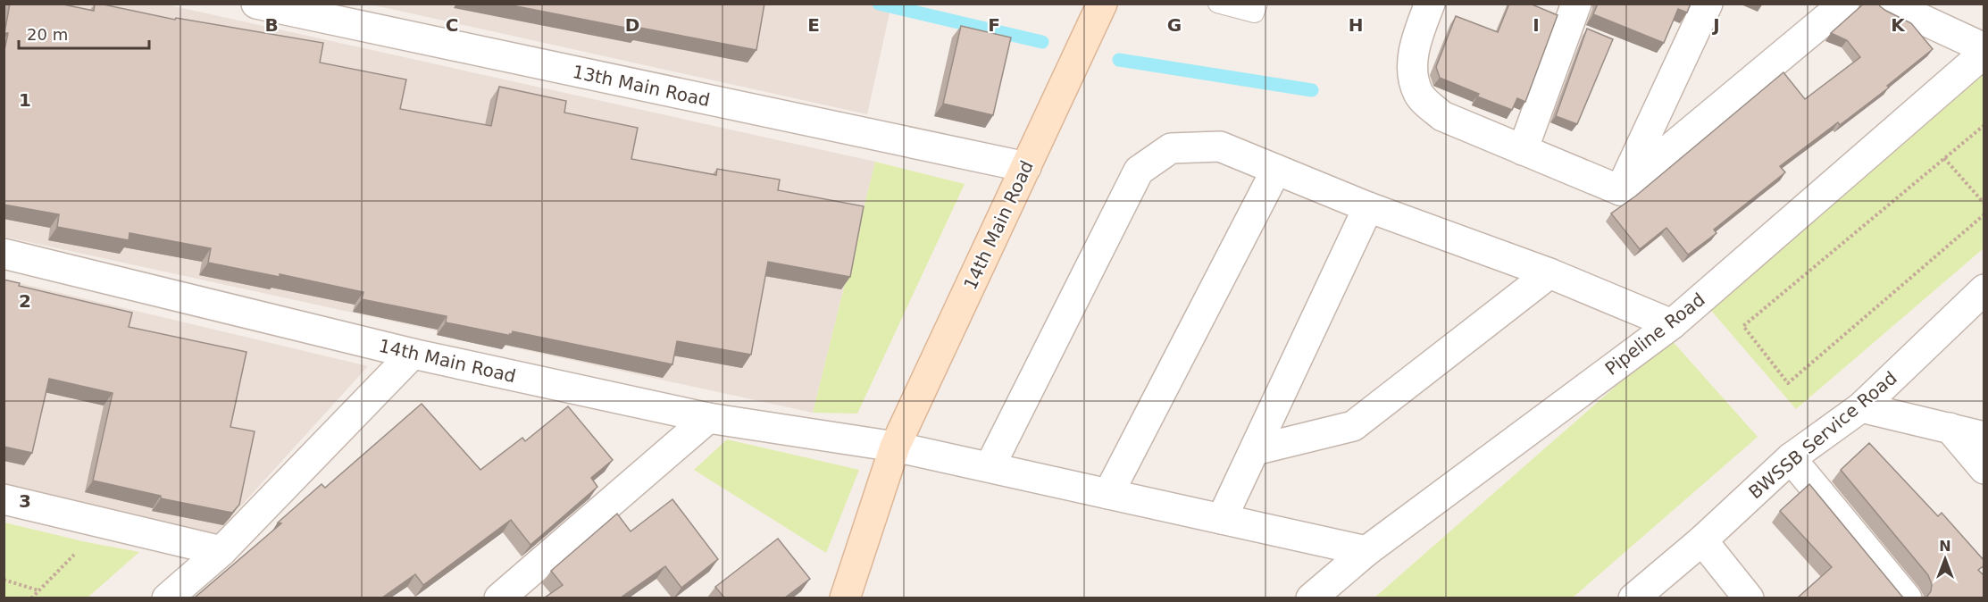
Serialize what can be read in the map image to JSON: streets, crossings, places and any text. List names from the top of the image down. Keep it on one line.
{"streets":{"main road":["14th Main Road"],"street":["13th Main Road","Pipeline Road","BWSSB Service Road"]},"crossings":[["13th Main Road","14th Main Road"]],"scale_bar":"20 m","north":"top","grid":{"columns":["B","C","D","E","F","G","H","I","J","K"],"rows":["1","2","3"]}}
